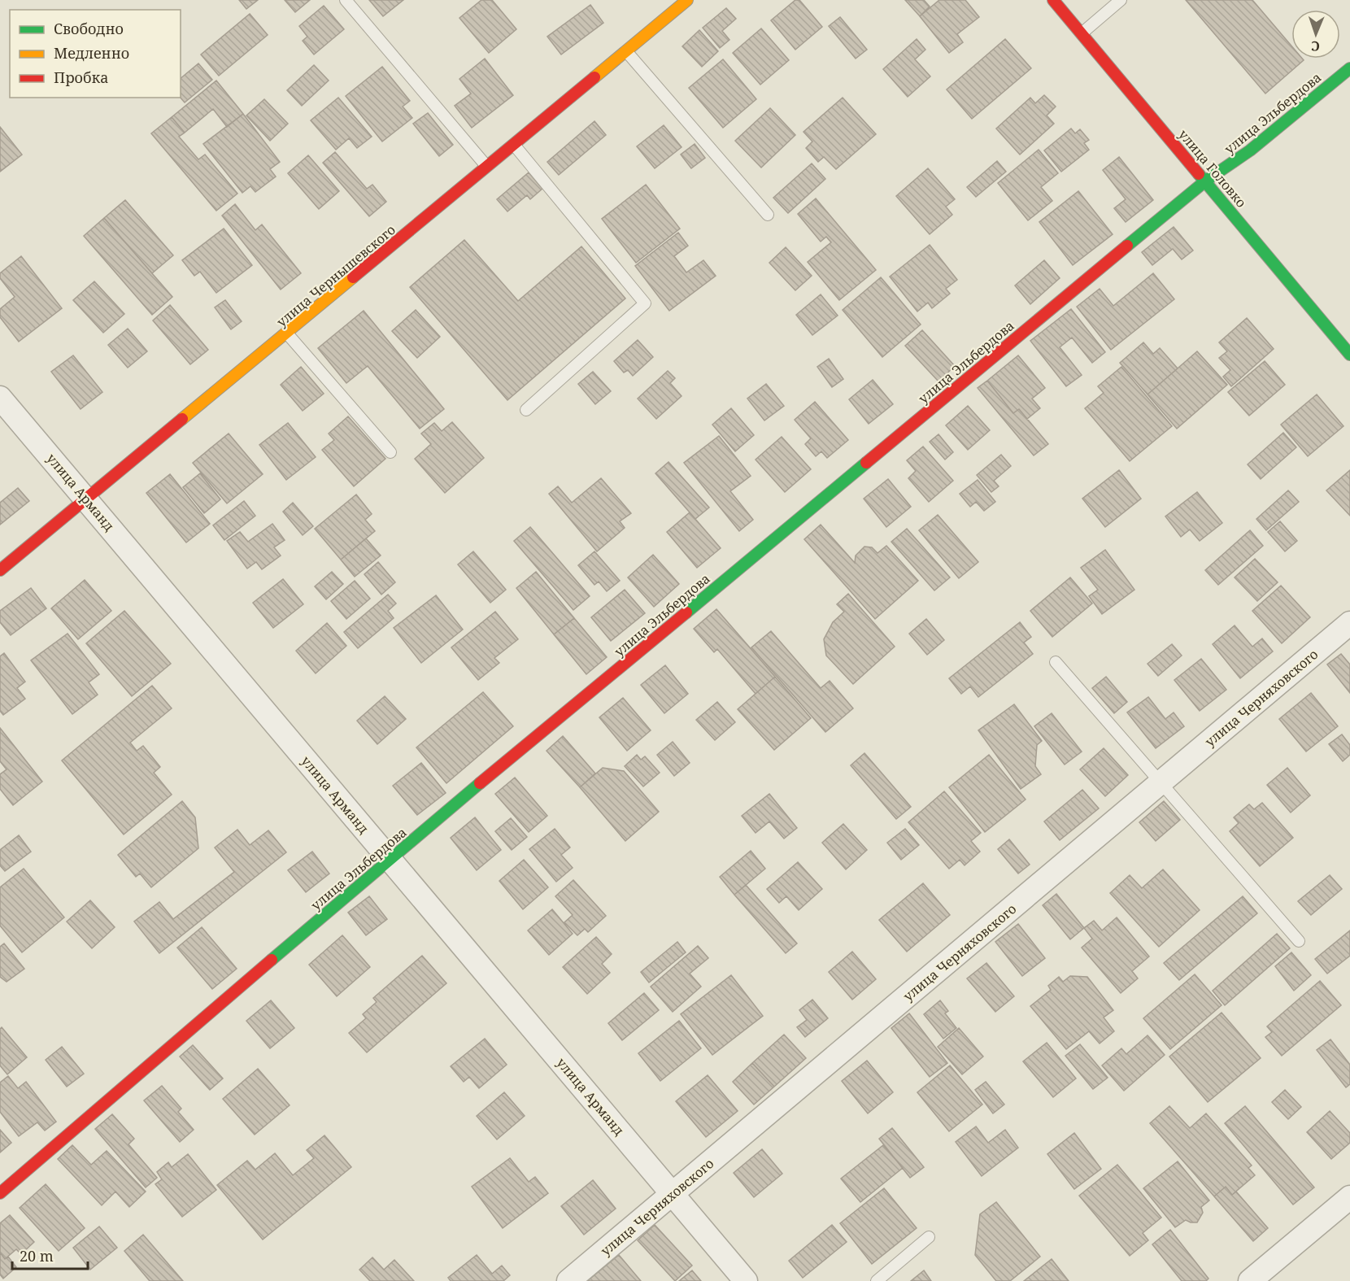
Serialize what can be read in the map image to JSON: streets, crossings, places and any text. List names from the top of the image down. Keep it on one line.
{"streets":{"street":["улица Эльбердова","улица Головко","улица Чернышевского","улица Арманд","улица Черняховского"]},"crossings":[["улица Эльбердова","улица Головко"],["улица Эльбердова","улица Арманд"],["улица Чернышевского","улица Арманд"],["улица Арманд","улица Черняховского"]],"legend":["Свободно","Медленно","Пробка"],"scale_bar":"20 m","north":"bottom"}
